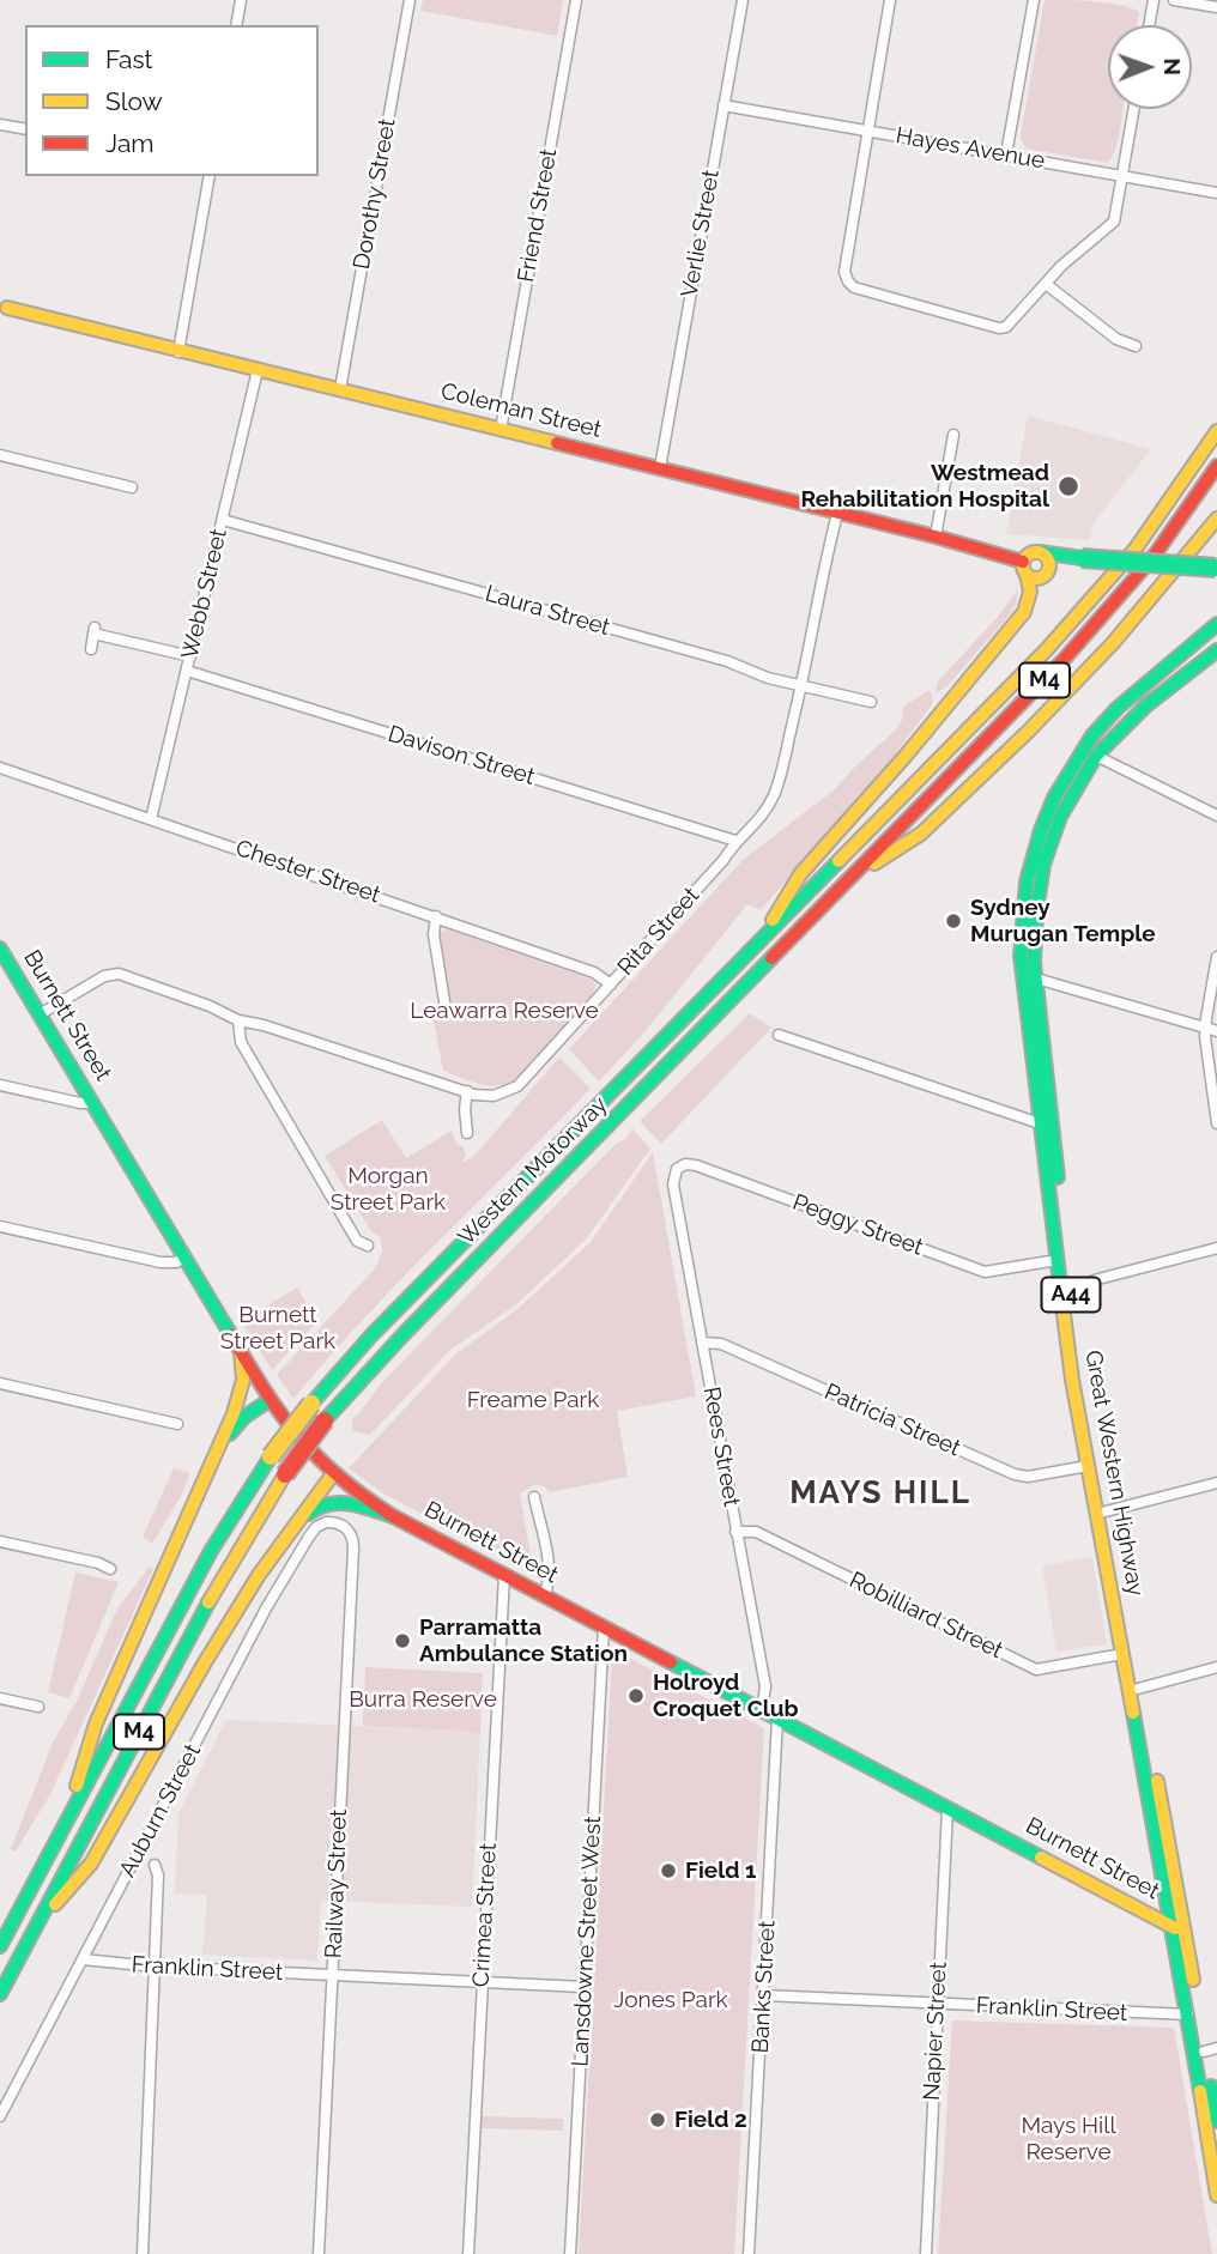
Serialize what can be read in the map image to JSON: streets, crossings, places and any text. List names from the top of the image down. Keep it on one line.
{"streets":{"main road":["Coleman Street","M4","Burnett Street","Western Motorway","A44","Great Western Highway"],"street":["Hayes Avenue","Dorothy Street","Friend Street","Verlie Street","Webb Street","Laura Street","Davison Street","Chester Street","Rita Street","Peggy Street","Patricia Street","Rees Street","Robilliard Street","Auburn Street","Railway Street","Crimea Street","Lansdowne Street West","Franklin Street","Banks Street","Napier Street"]},"crossings":[["Hayes Avenue","Verlie Street"],["Dorothy Street","Coleman Street"],["Friend Street","Coleman Street"],["Verlie Street","Coleman Street"],["Coleman Street","Webb Street"],["Coleman Street","M4"],["Coleman Street","Rita Street"],["Webb Street","Laura Street"],["Webb Street","Davison Street"],["Webb Street","Chester Street"],["Laura Street","Rita Street"],["M4","Burnett Street"],["M4","Western Motorway"],["Davison Street","Rita Street"],["Chester Street","Rita Street"],["Rita Street","Burnett Street"],["Burnett Street","Rees Street"],["Burnett Street","Great Western Highway"],["Burnett Street","Crimea Street"],["Burnett Street","Lansdowne Street West"],["Burnett Street","Banks Street"],["Burnett Street","Napier Street"],["Peggy Street","Rees Street"],["Peggy Street","Great Western Highway"],["Patricia Street","Rees Street"],["Patricia Street","Great Western Highway"],["Rees Street","Robilliard Street"],["Rees Street","Banks Street"],["Great Western Highway","Robilliard Street"],["Great Western Highway","Franklin Street"],["Auburn Street","Railway Street"],["Auburn Street","Franklin Street"],["Railway Street","Franklin Street"],["Crimea Street","Franklin Street"],["Lansdowne Street West","Franklin Street"],["Franklin Street","Banks Street"],["Franklin Street","Napier Street"]],"districts":["MAYS HILL"],"parks":["Leawarra Reserve","Morgan Street Park","Burnett Street Park","Freame Park","Burra Reserve","Jones Park","Mays Hill Reserve"],"places":["Westmead Rehabilitation Hospital","Sydney Murugan Temple","Parramatta Ambulance Station","Holroyd Croquet Club","Field 1","Field 2"],"legend":["Fast","Slow","Jam"],"north":"right"}
